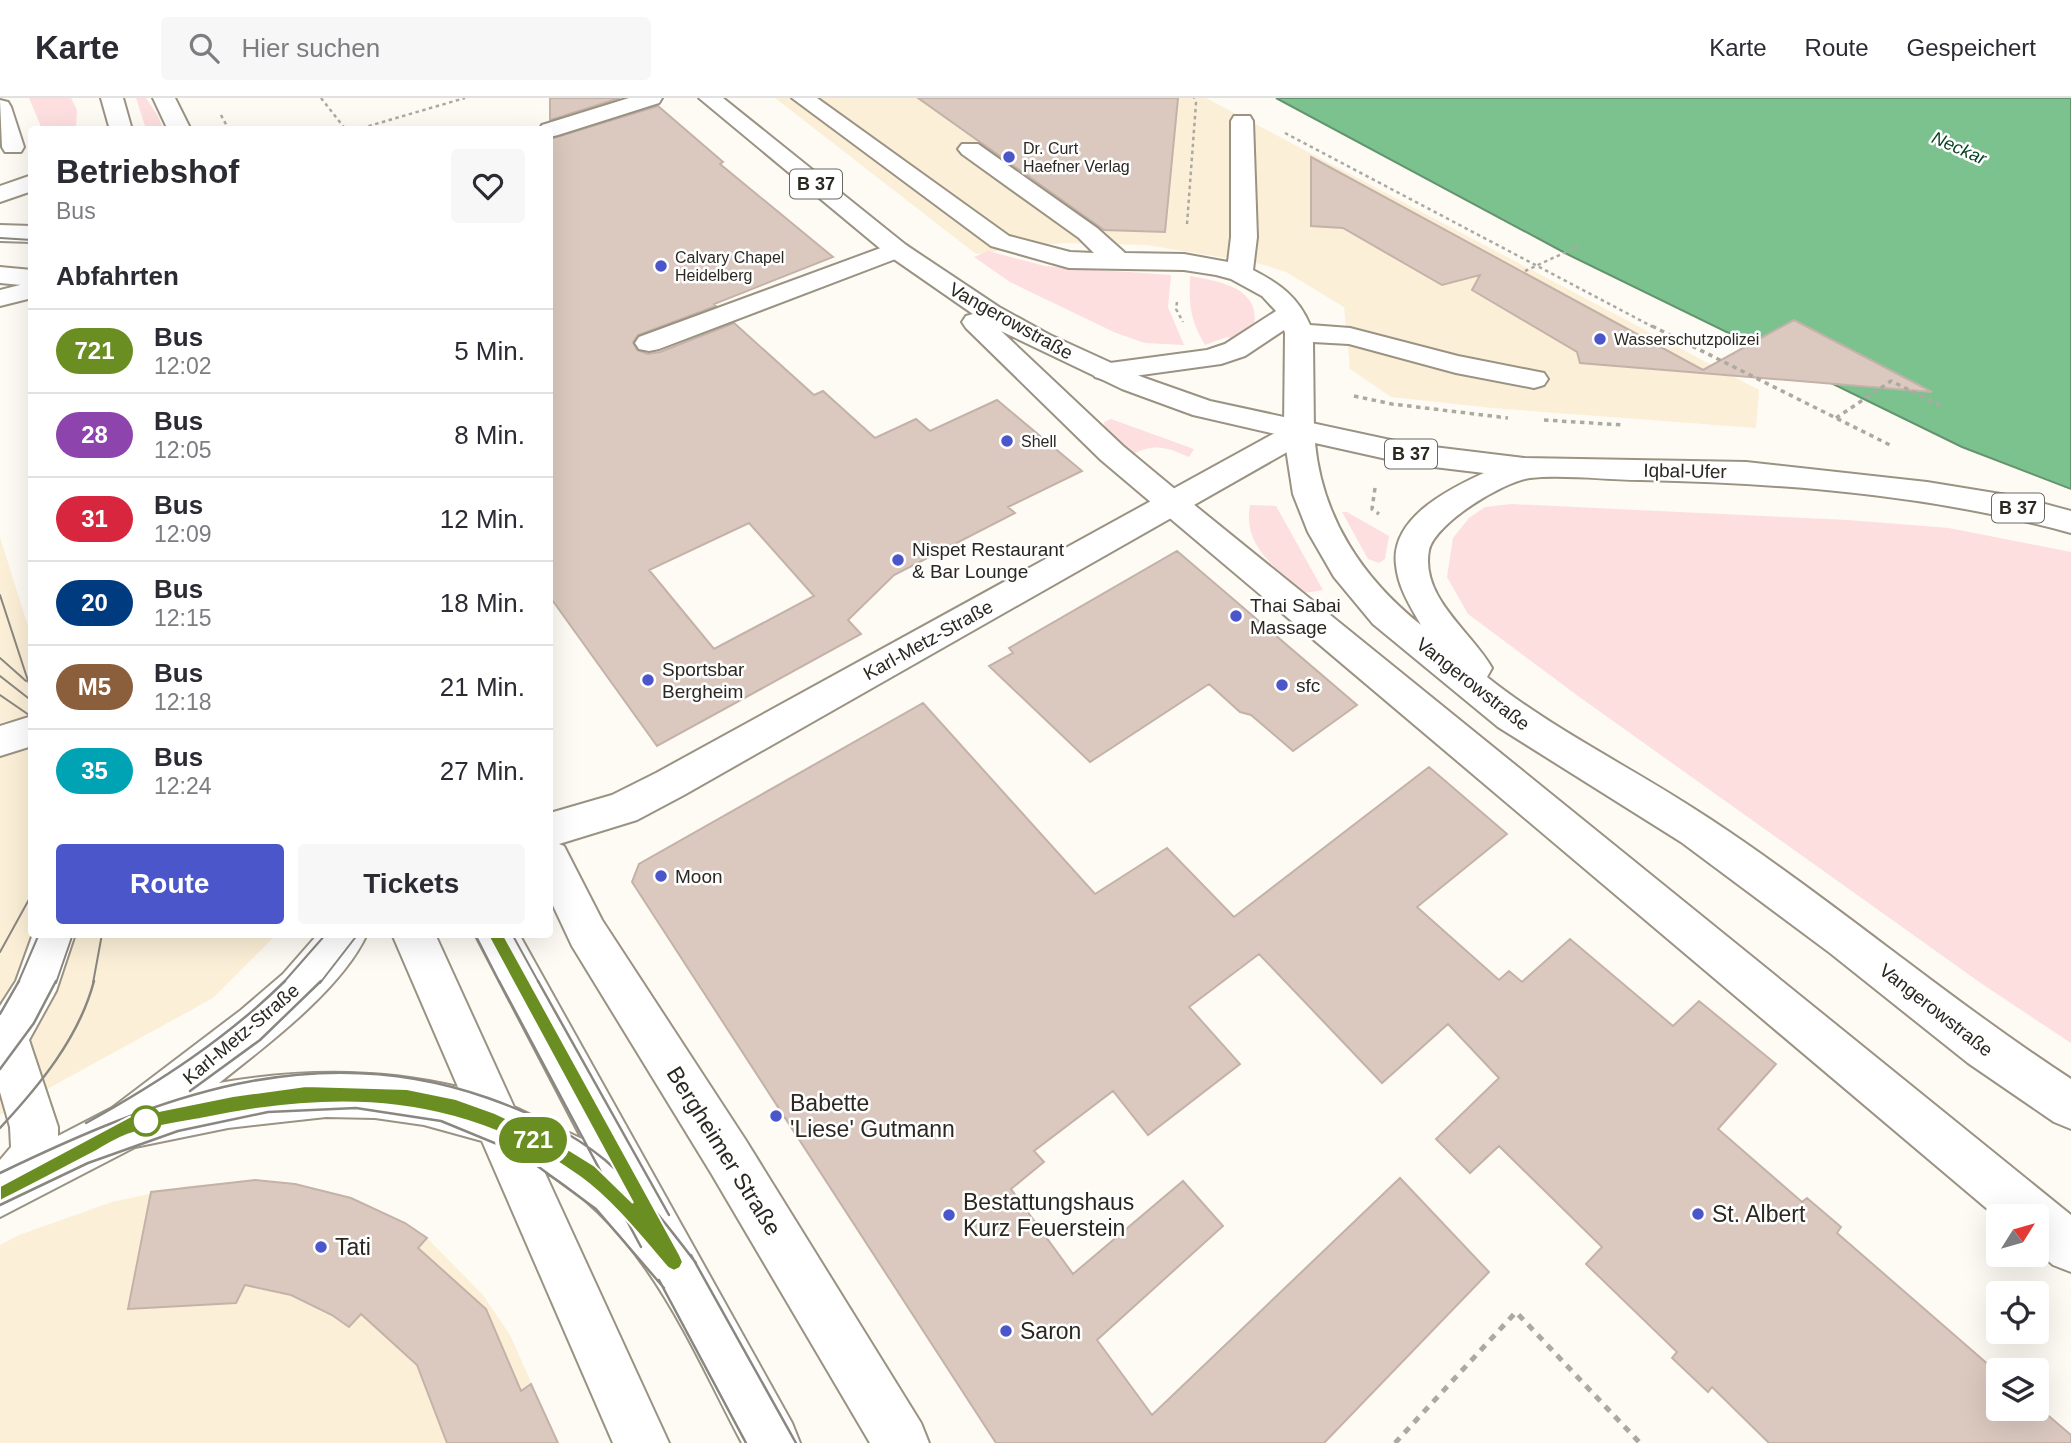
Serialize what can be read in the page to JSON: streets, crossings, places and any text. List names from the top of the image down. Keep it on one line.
{"streets":{"main road":["B 37","Vangerowstraße","Iqbal-Ufer","Karl-Metz-Straße","Bergheimer Straße"]},"crossings":[["Vangerowstraße","Iqbal-Ufer"],["Vangerowstraße","Karl-Metz-Straße"],["Iqbal-Ufer","Karl-Metz-Straße"]],"water":["Neckar"],"places":["Dr. Curt Haefner Verlag","Calvary Chapel Heidelberg","Wasserschutzpolizei","Shell","Nispet Restaurant & Bar Lounge","Thai Sabai Massage","Sportsbar Bergheim","sfc","Moon","Babette 'Liese' Gutmann","St. Albert","Bestattungshaus Kurz Feuerstein","Tati","Saron"],"lines":["bus line 721"],"north":"top right","page":{"header":"Karte","search":"Hier suchen","nav":["Karte","Route","Gespeichert"],"on_map":"721","heading":[["Betriebshof","Bus"],"Abfahrten"],"list":[{"mark":"721","name":"Bus","note":"12:02","value":"5 Min."},{"mark":"28","name":"Bus","note":"12:05","value":"8 Min."},{"mark":"31","name":"Bus","note":"12:09","value":"12 Min."},{"mark":"20","name":"Bus","note":"12:15","value":"18 Min."},{"mark":"M5","name":"Bus","note":"12:18","value":"21 Min."},{"mark":"35","name":"Bus","note":"12:24","value":"27 Min."}],"buttons":["Route","Tickets"]}}
